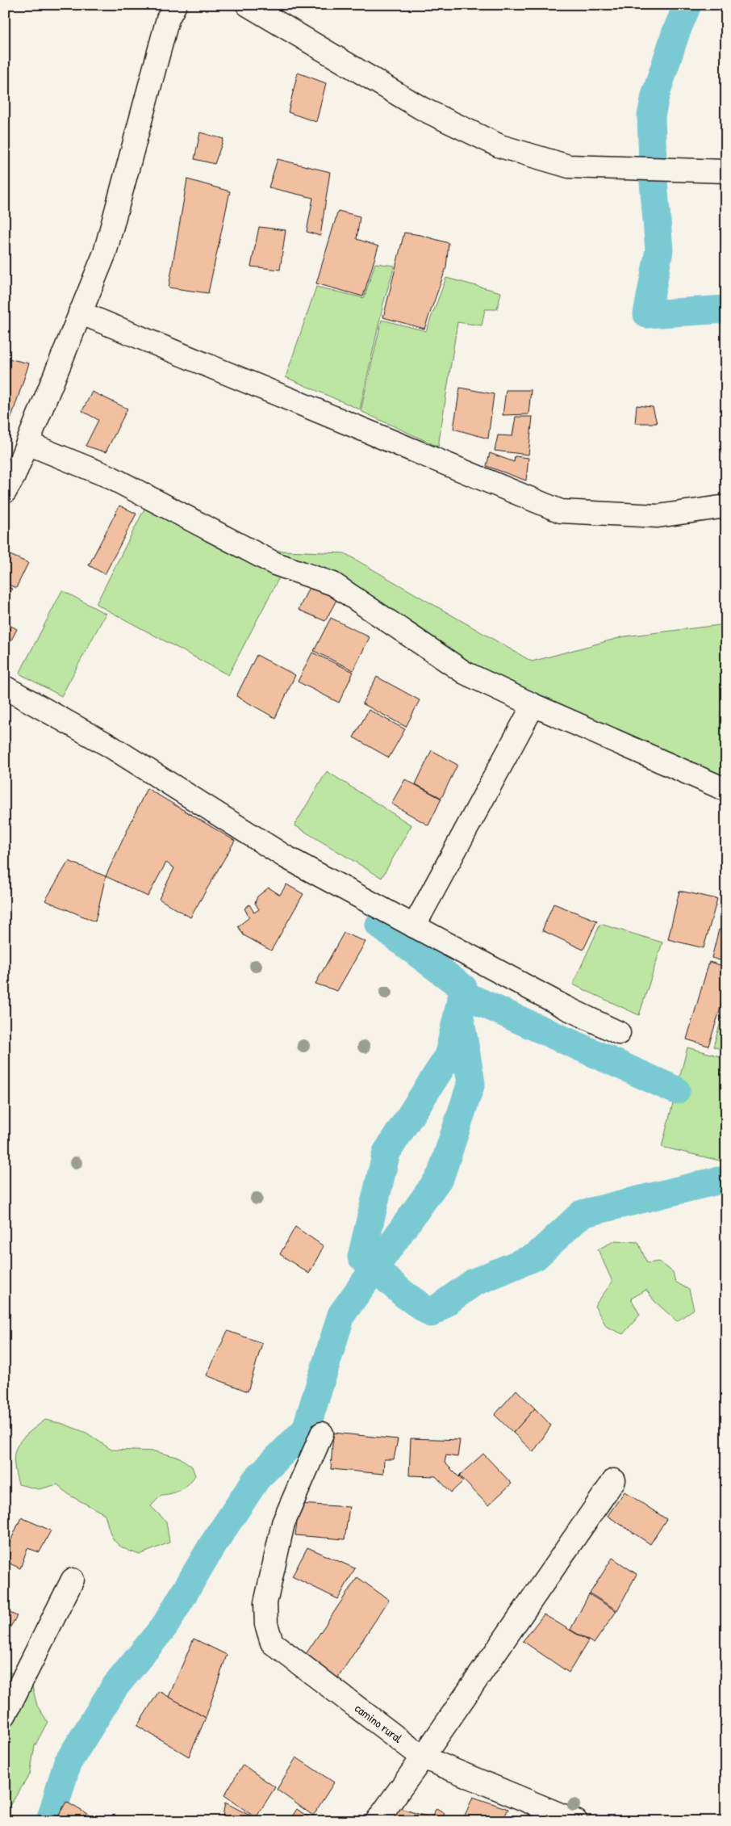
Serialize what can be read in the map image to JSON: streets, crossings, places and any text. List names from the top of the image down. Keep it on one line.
{"streets":{"street":["camino rural"]}}
